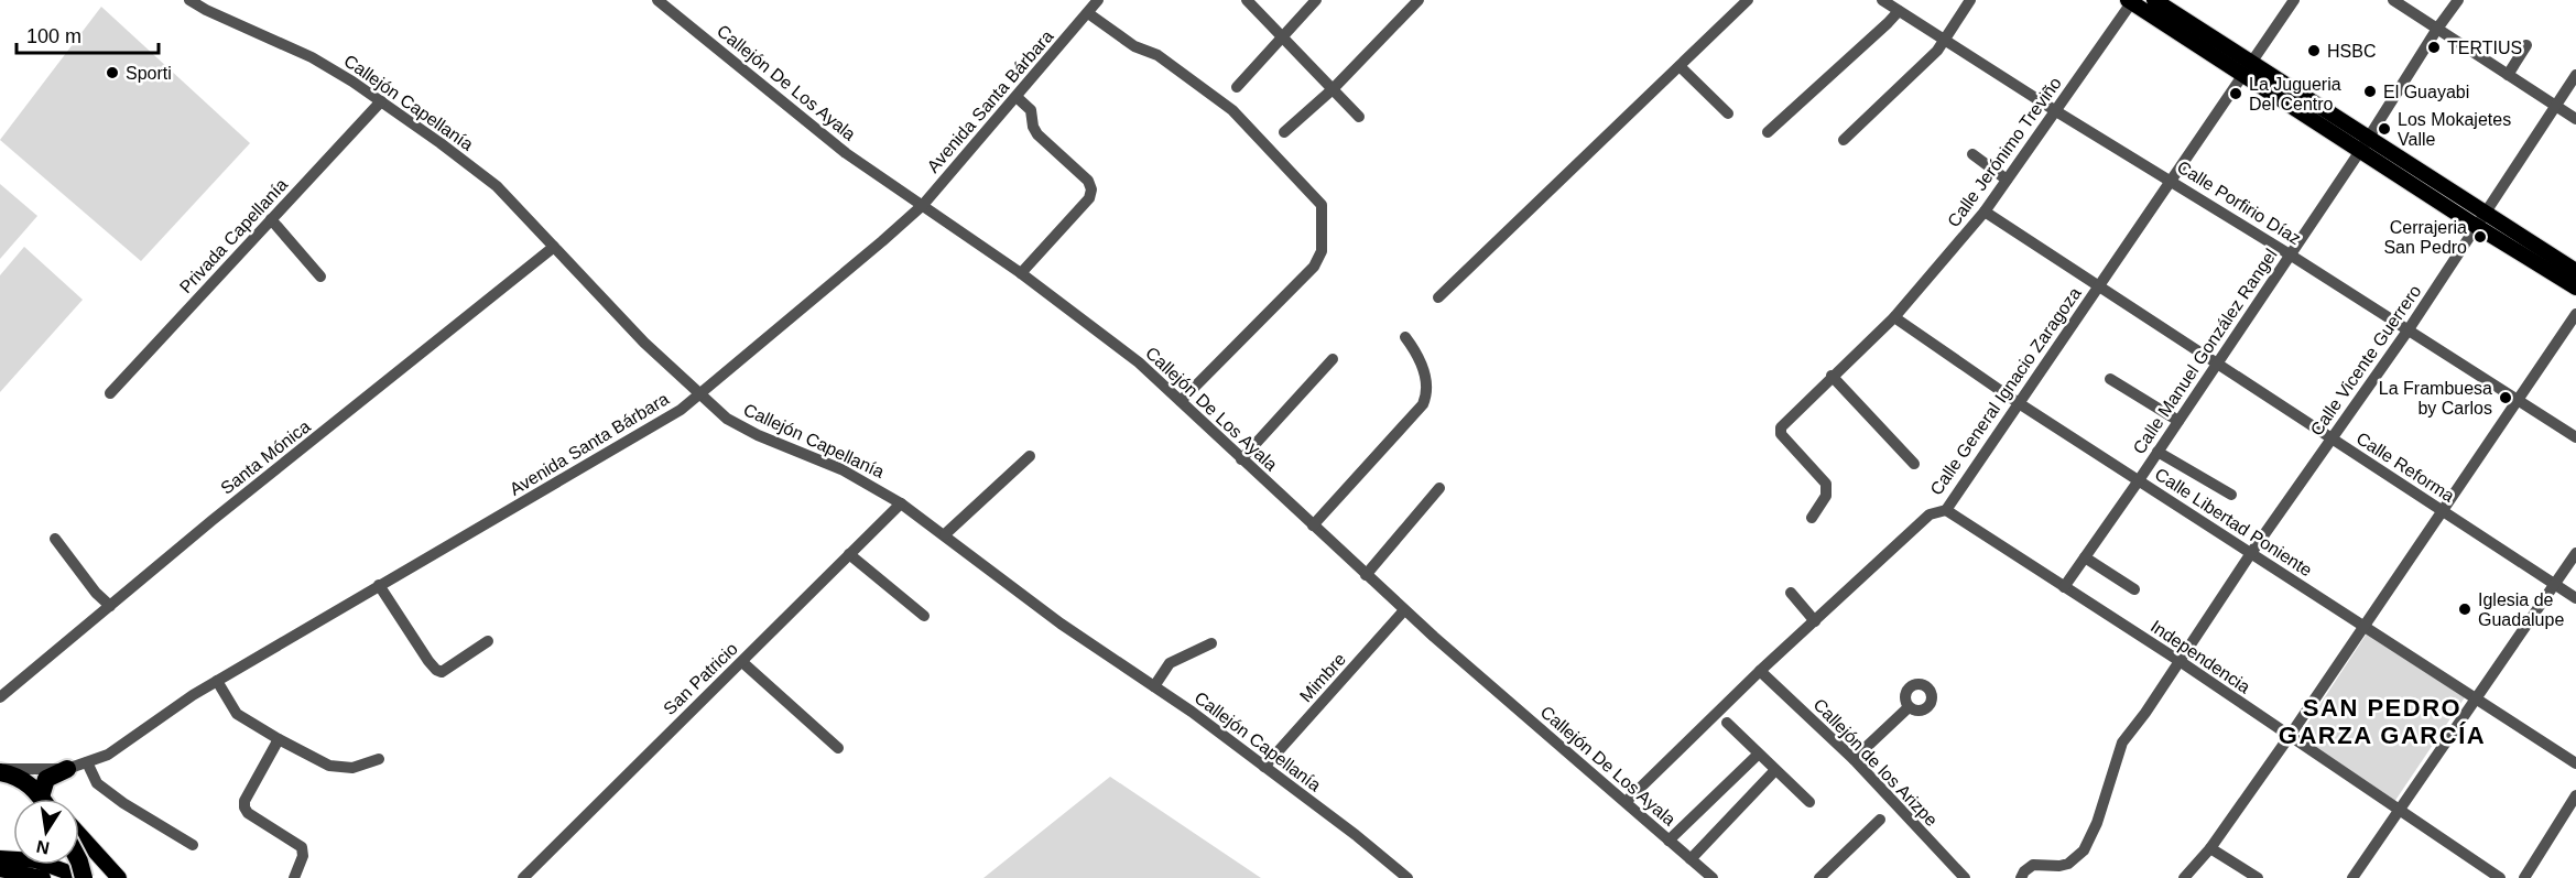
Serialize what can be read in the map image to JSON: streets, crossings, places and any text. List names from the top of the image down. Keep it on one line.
{"streets":{"street":["Callejón De Los Ayala","Avenida Santa Bárbara","Callejón Capellanía","Calle Jerónimo Treviño","Calle Porfirio Díaz","Privada Capellanía","Calle Manuel González Rangel","Calle Vicente Guerrero","Calle General Ignacio Zaragoza","Santa Mónica","Calle Reforma","Calle Libertad Poniente","Independencia","Mimbre","San Patricio","Callejón de los Arizpe"]},"crossings":[["Callejón De Los Ayala","Avenida Santa Bárbara"],["Callejón De Los Ayala","Calle General Ignacio Zaragoza"],["Callejón De Los Ayala","Mimbre"],["Avenida Santa Bárbara","Callejón Capellanía"],["Callejón Capellanía","Privada Capellanía"],["Callejón Capellanía","Santa Mónica"],["Callejón Capellanía","Mimbre"],["Callejón Capellanía","San Patricio"],["Calle Jerónimo Treviño","Calle Porfirio Díaz"],["Calle Jerónimo Treviño","Calle Reforma"],["Calle Jerónimo Treviño","Calle Libertad Poniente"],["Calle Porfirio Díaz","Calle Manuel González Rangel"],["Calle Porfirio Díaz","Calle Vicente Guerrero"],["Calle Porfirio Díaz","Calle General Ignacio Zaragoza"],["Calle Manuel González Rangel","Calle Reforma"],["Calle Manuel González Rangel","Calle Libertad Poniente"],["Calle Manuel González Rangel","Independencia"],["Calle Vicente Guerrero","Calle Reforma"],["Calle Vicente Guerrero","Calle Libertad Poniente"],["Calle Vicente Guerrero","Independencia"],["Calle General Ignacio Zaragoza","Calle Reforma"],["Calle General Ignacio Zaragoza","Calle Libertad Poniente"],["Calle General Ignacio Zaragoza","Independencia"],["Calle General Ignacio Zaragoza","Callejón de los Arizpe"]],"districts":["SAN PEDRO GARZA GARCÍA"],"places":["TERTIUS","HSBC","Sporti","El Guayabi","La Jugueria Del Centro","Los Mokajetes Valle","Cerrajeria San Pedro","La Frambuesa by Carlos","Iglesia de Guadalupe"],"scale_bar":"100 m","north":"bottom"}
